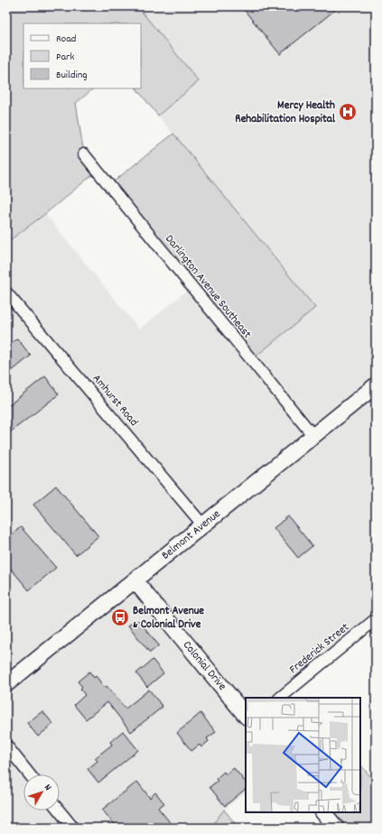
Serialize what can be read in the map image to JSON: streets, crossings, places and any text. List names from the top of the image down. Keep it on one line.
{"streets":{"main road":["Belmont Avenue","Colonial Drive"],"street":["Darlington Avenue Southeast","Amhurst Road","Frederick Street"]},"crossings":[["Darlington Avenue Southeast","Belmont Avenue"],["Amhurst Road","Belmont Avenue"],["Belmont Avenue","Colonial Drive"]],"places":{"hospital":["Mercy Health Rehabilitation Hospital"],"bus stop":["Belmont Avenue & Colonial Drive"]},"legend":["Road","Park","Building"],"north":"top right"}
